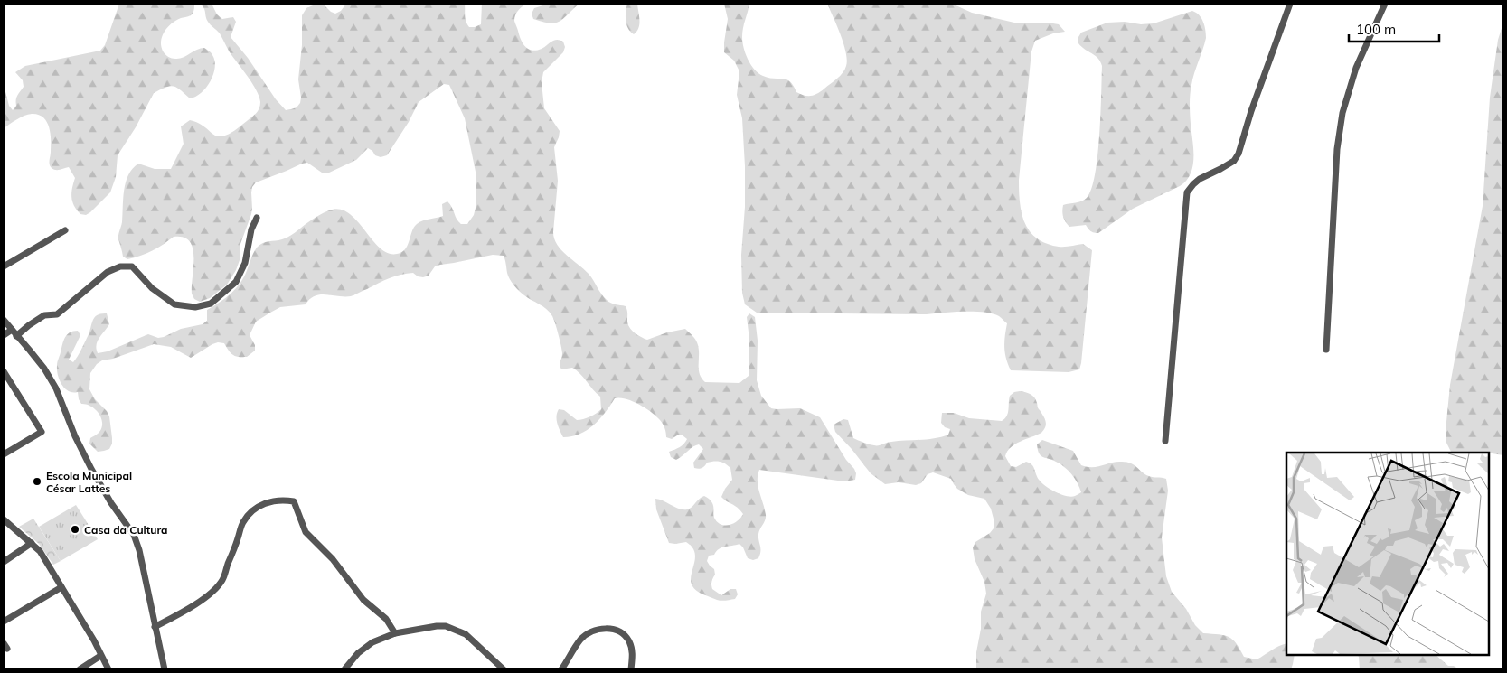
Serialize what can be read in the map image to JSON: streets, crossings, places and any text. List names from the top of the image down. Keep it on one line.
{"places":["Escola Municipal César Lattes","Casa da Cultura"],"scale_bar":"100 m"}
